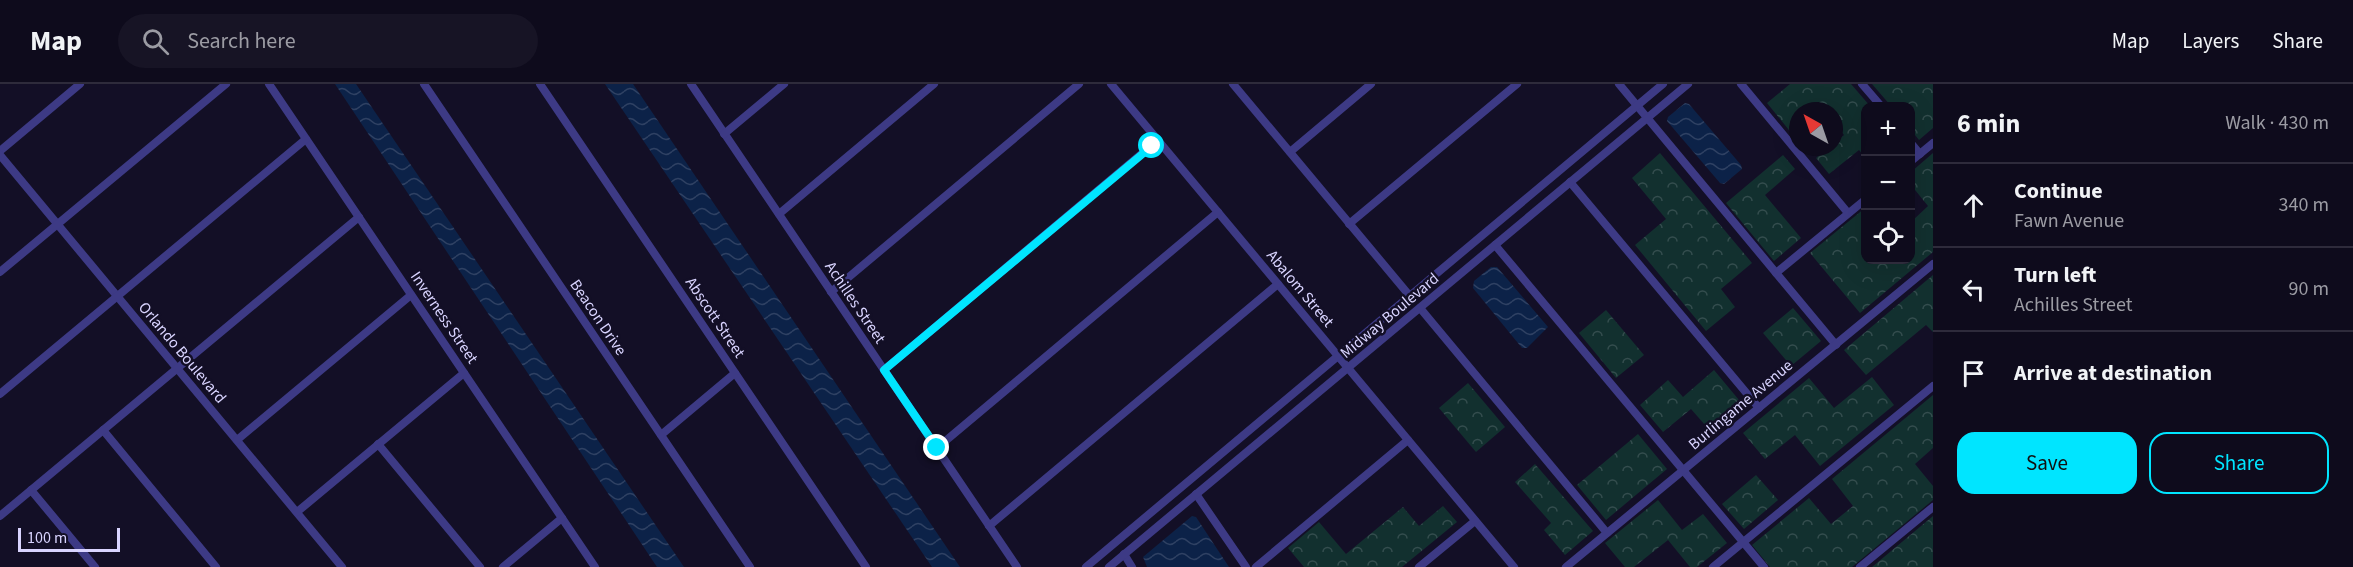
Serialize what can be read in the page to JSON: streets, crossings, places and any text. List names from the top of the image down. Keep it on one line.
{"streets":{"street":["Abalom Street","Achilles Street","Midway Boulevard","Inverness Street","Beacon Drive","Abscott Street","Orlando Boulevard","Burlingame Avenue"]},"crossings":[["Abalom Street","Midway Boulevard"]],"scale_bar":"100 m","north":"top left","page":{"header":"Map","search":"Search here","nav":["Map","Layers","Share"],"heading":["6 min","Walk · 430 m"],"map_buttons":["+","−"],"list":[["Continue","Fawn Avenue","340 m"],["Turn left","Achilles Street","90 m"],"Arrive at destination"],"buttons":["Save","Share"],"scale":"100 m"}}
